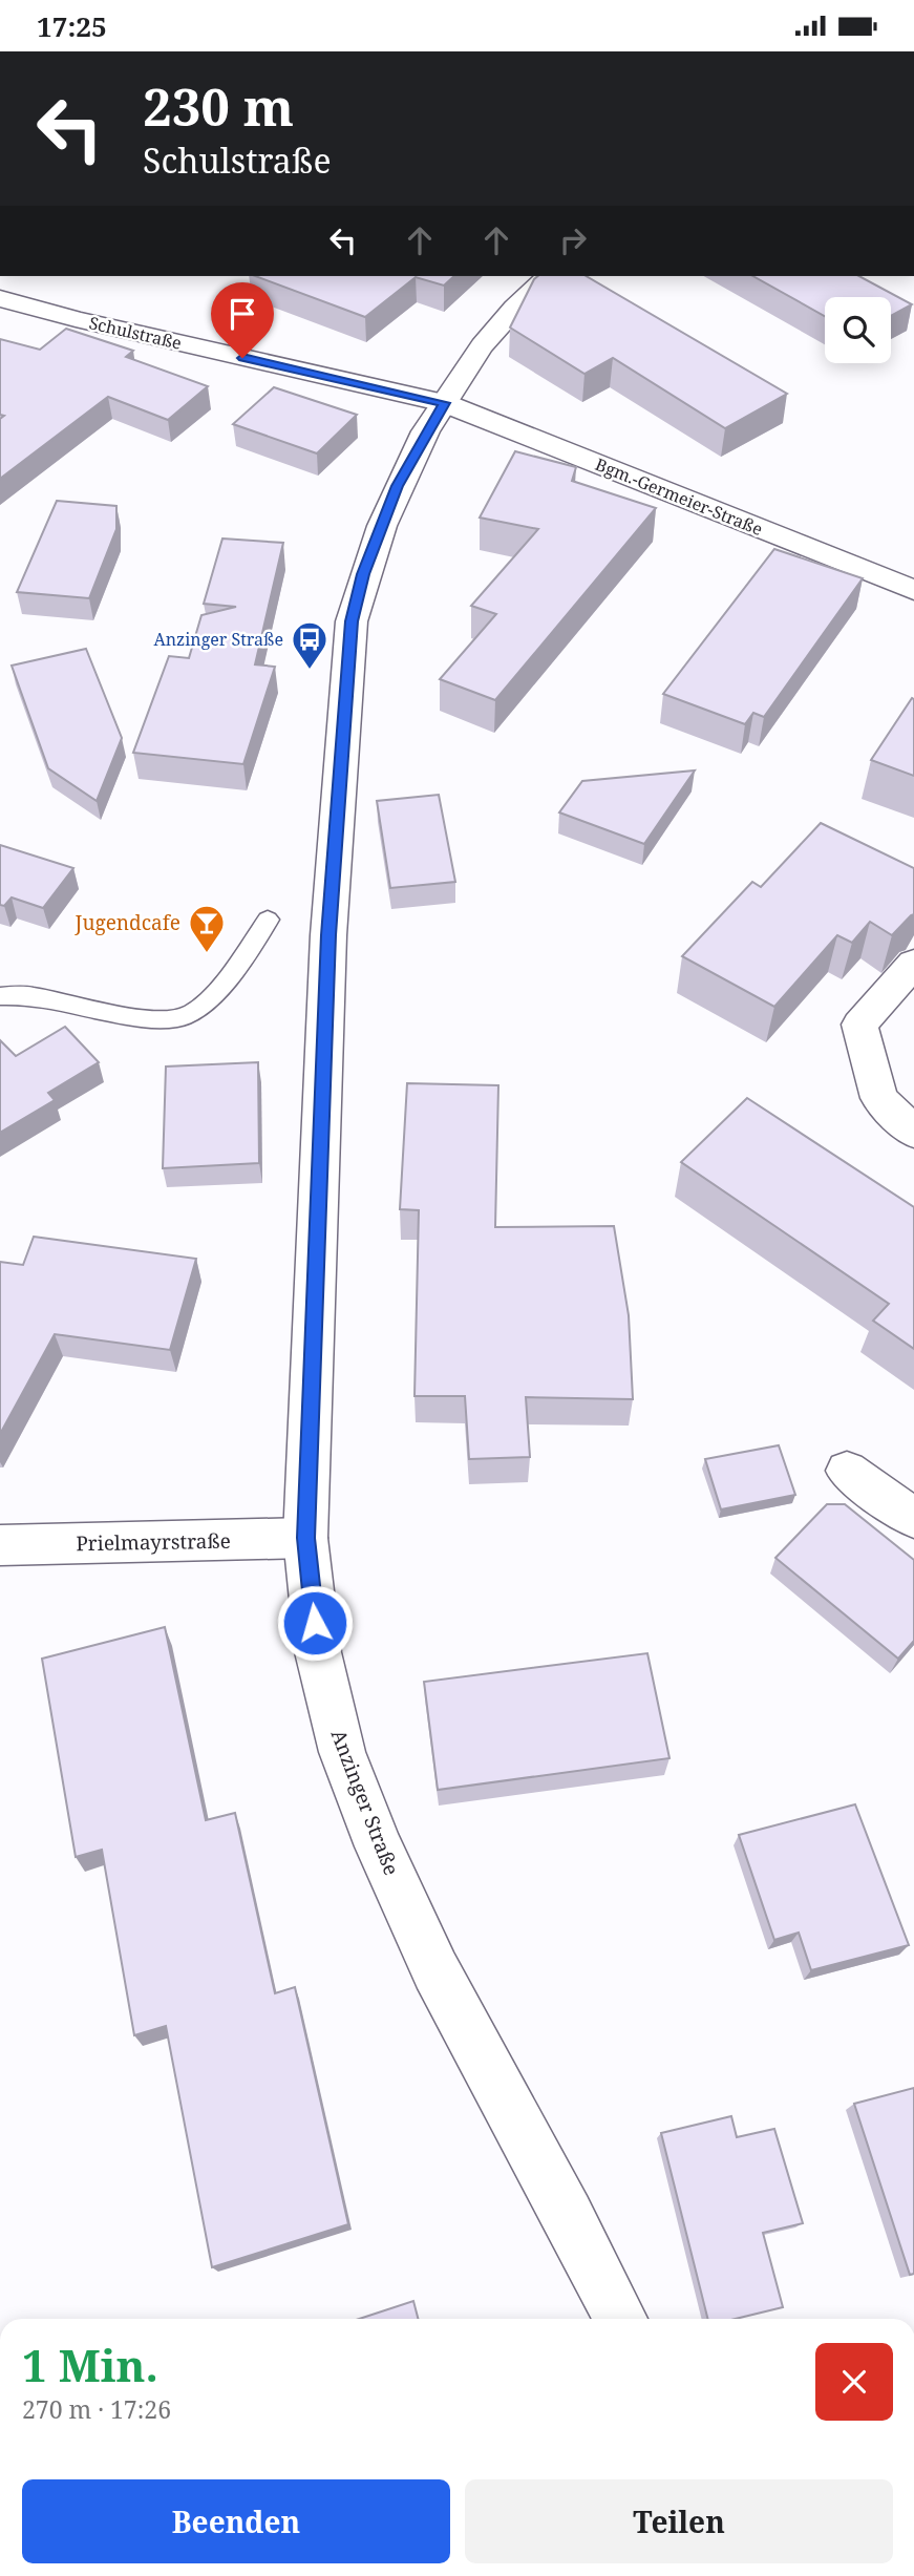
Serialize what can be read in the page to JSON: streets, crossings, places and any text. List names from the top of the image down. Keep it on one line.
{"streets":{"street":["Schulstraße","Bgm.-Germeier-Straße","Prielmayrstraße","Anzinger Straße"]},"crossings":[["Schulstraße","Bgm.-Germeier-Straße"],["Schulstraße","Anzinger Straße"],["Bgm.-Germeier-Straße","Anzinger Straße"],["Prielmayrstraße","Anzinger Straße"]],"places":{"bus stop":["Anzinger Straße"],"bar":["Jugendcafe"]},"page":{"status":"17:25","turn":["230 m","Schulstraße"],"heading":["1 Min.","270 m · 17:26"],"buttons":["Beenden","Teilen"]}}
